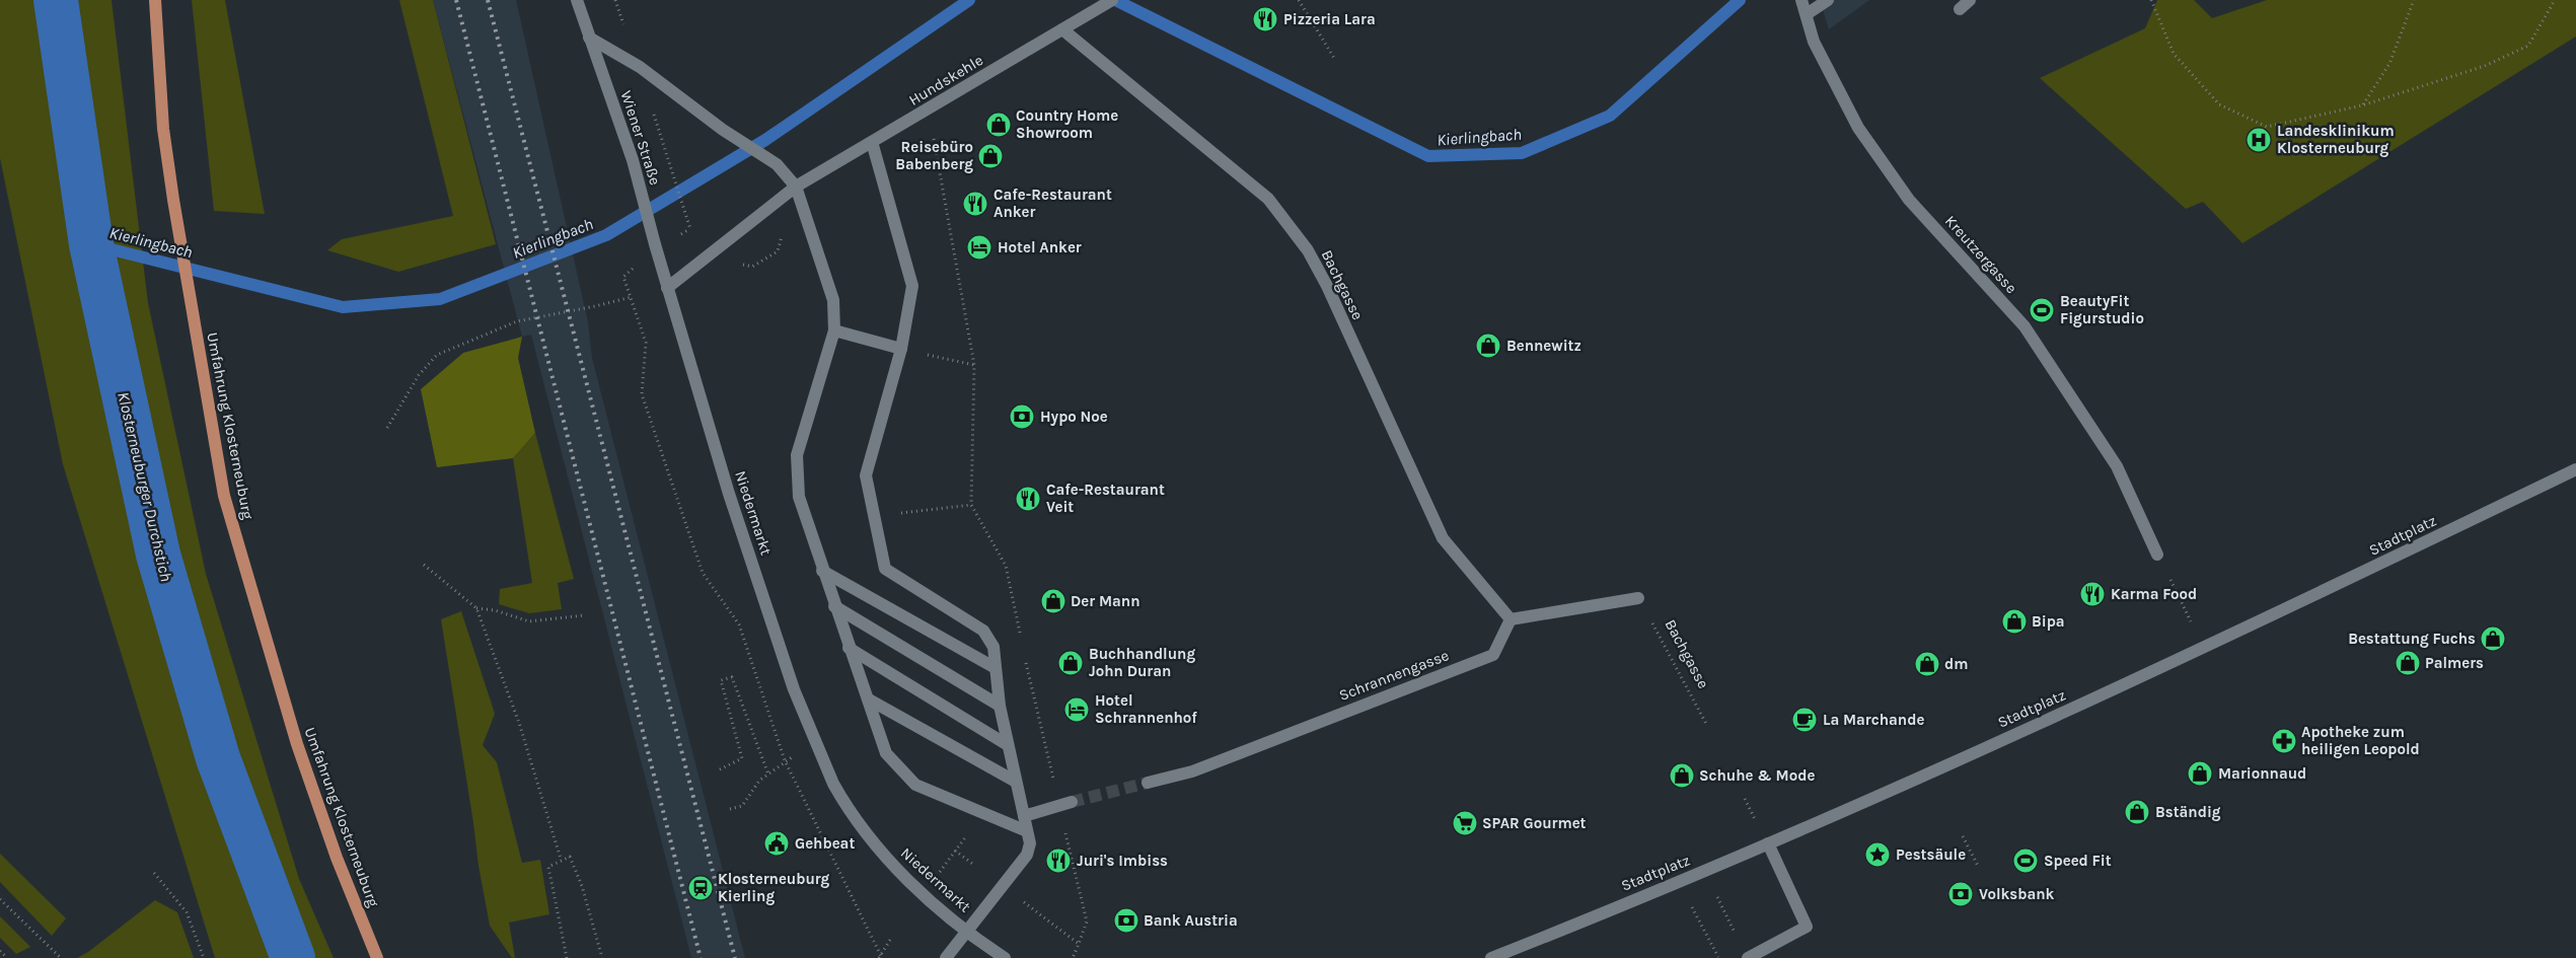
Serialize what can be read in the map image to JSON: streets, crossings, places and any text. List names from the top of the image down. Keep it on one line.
{"streets":{"main road":["Umfahrung Klosterneuburg"],"street":["Hundskehle","Wiener Straße","Kreutzergasse","Bachgasse","Niedermarkt","Stadtplatz","Schrannengasse"]},"crossings":[["Hundskehle","Wiener Straße"],["Hundskehle","Bachgasse"],["Hundskehle","Niedermarkt"],["Wiener Straße","Niedermarkt"],["Bachgasse","Schrannengasse"]],"water":["Kierlingbach","Klosterneuburger Durchstich"],"places":{"restaurant":["Pizzeria Lara","Cafe-Restaurant Anker","Cafe-Restaurant Veit","Karma Food","Juri's Imbiss"],"shop":["Country Home Showroom","Reisebüro Babenberg","Bennewitz","Der Mann","Bipa","Bestattung Fuchs","Buchhandlung John Duran","Palmers","dm","Marionnaud","Schuhe & Mode","Bständig"],"hospital":["Landesklinikum Klosterneuburg"],"hotel":["Hotel Anker","Hotel Schrannenhof"],"sports":["BeautyFit Figurstudio","Speed Fit"],"bank":["Hypo Noe","Volksbank","Bank Austria"],"cafe":["La Marchande"],"pharmacy":["Apotheke zum heiligen Leopold"],"supermarket":["SPAR Gourmet"],"public building":["Gehbeat"],"place":["Pestsäule"],"station":["Klosterneuburg Kierling"]}}
